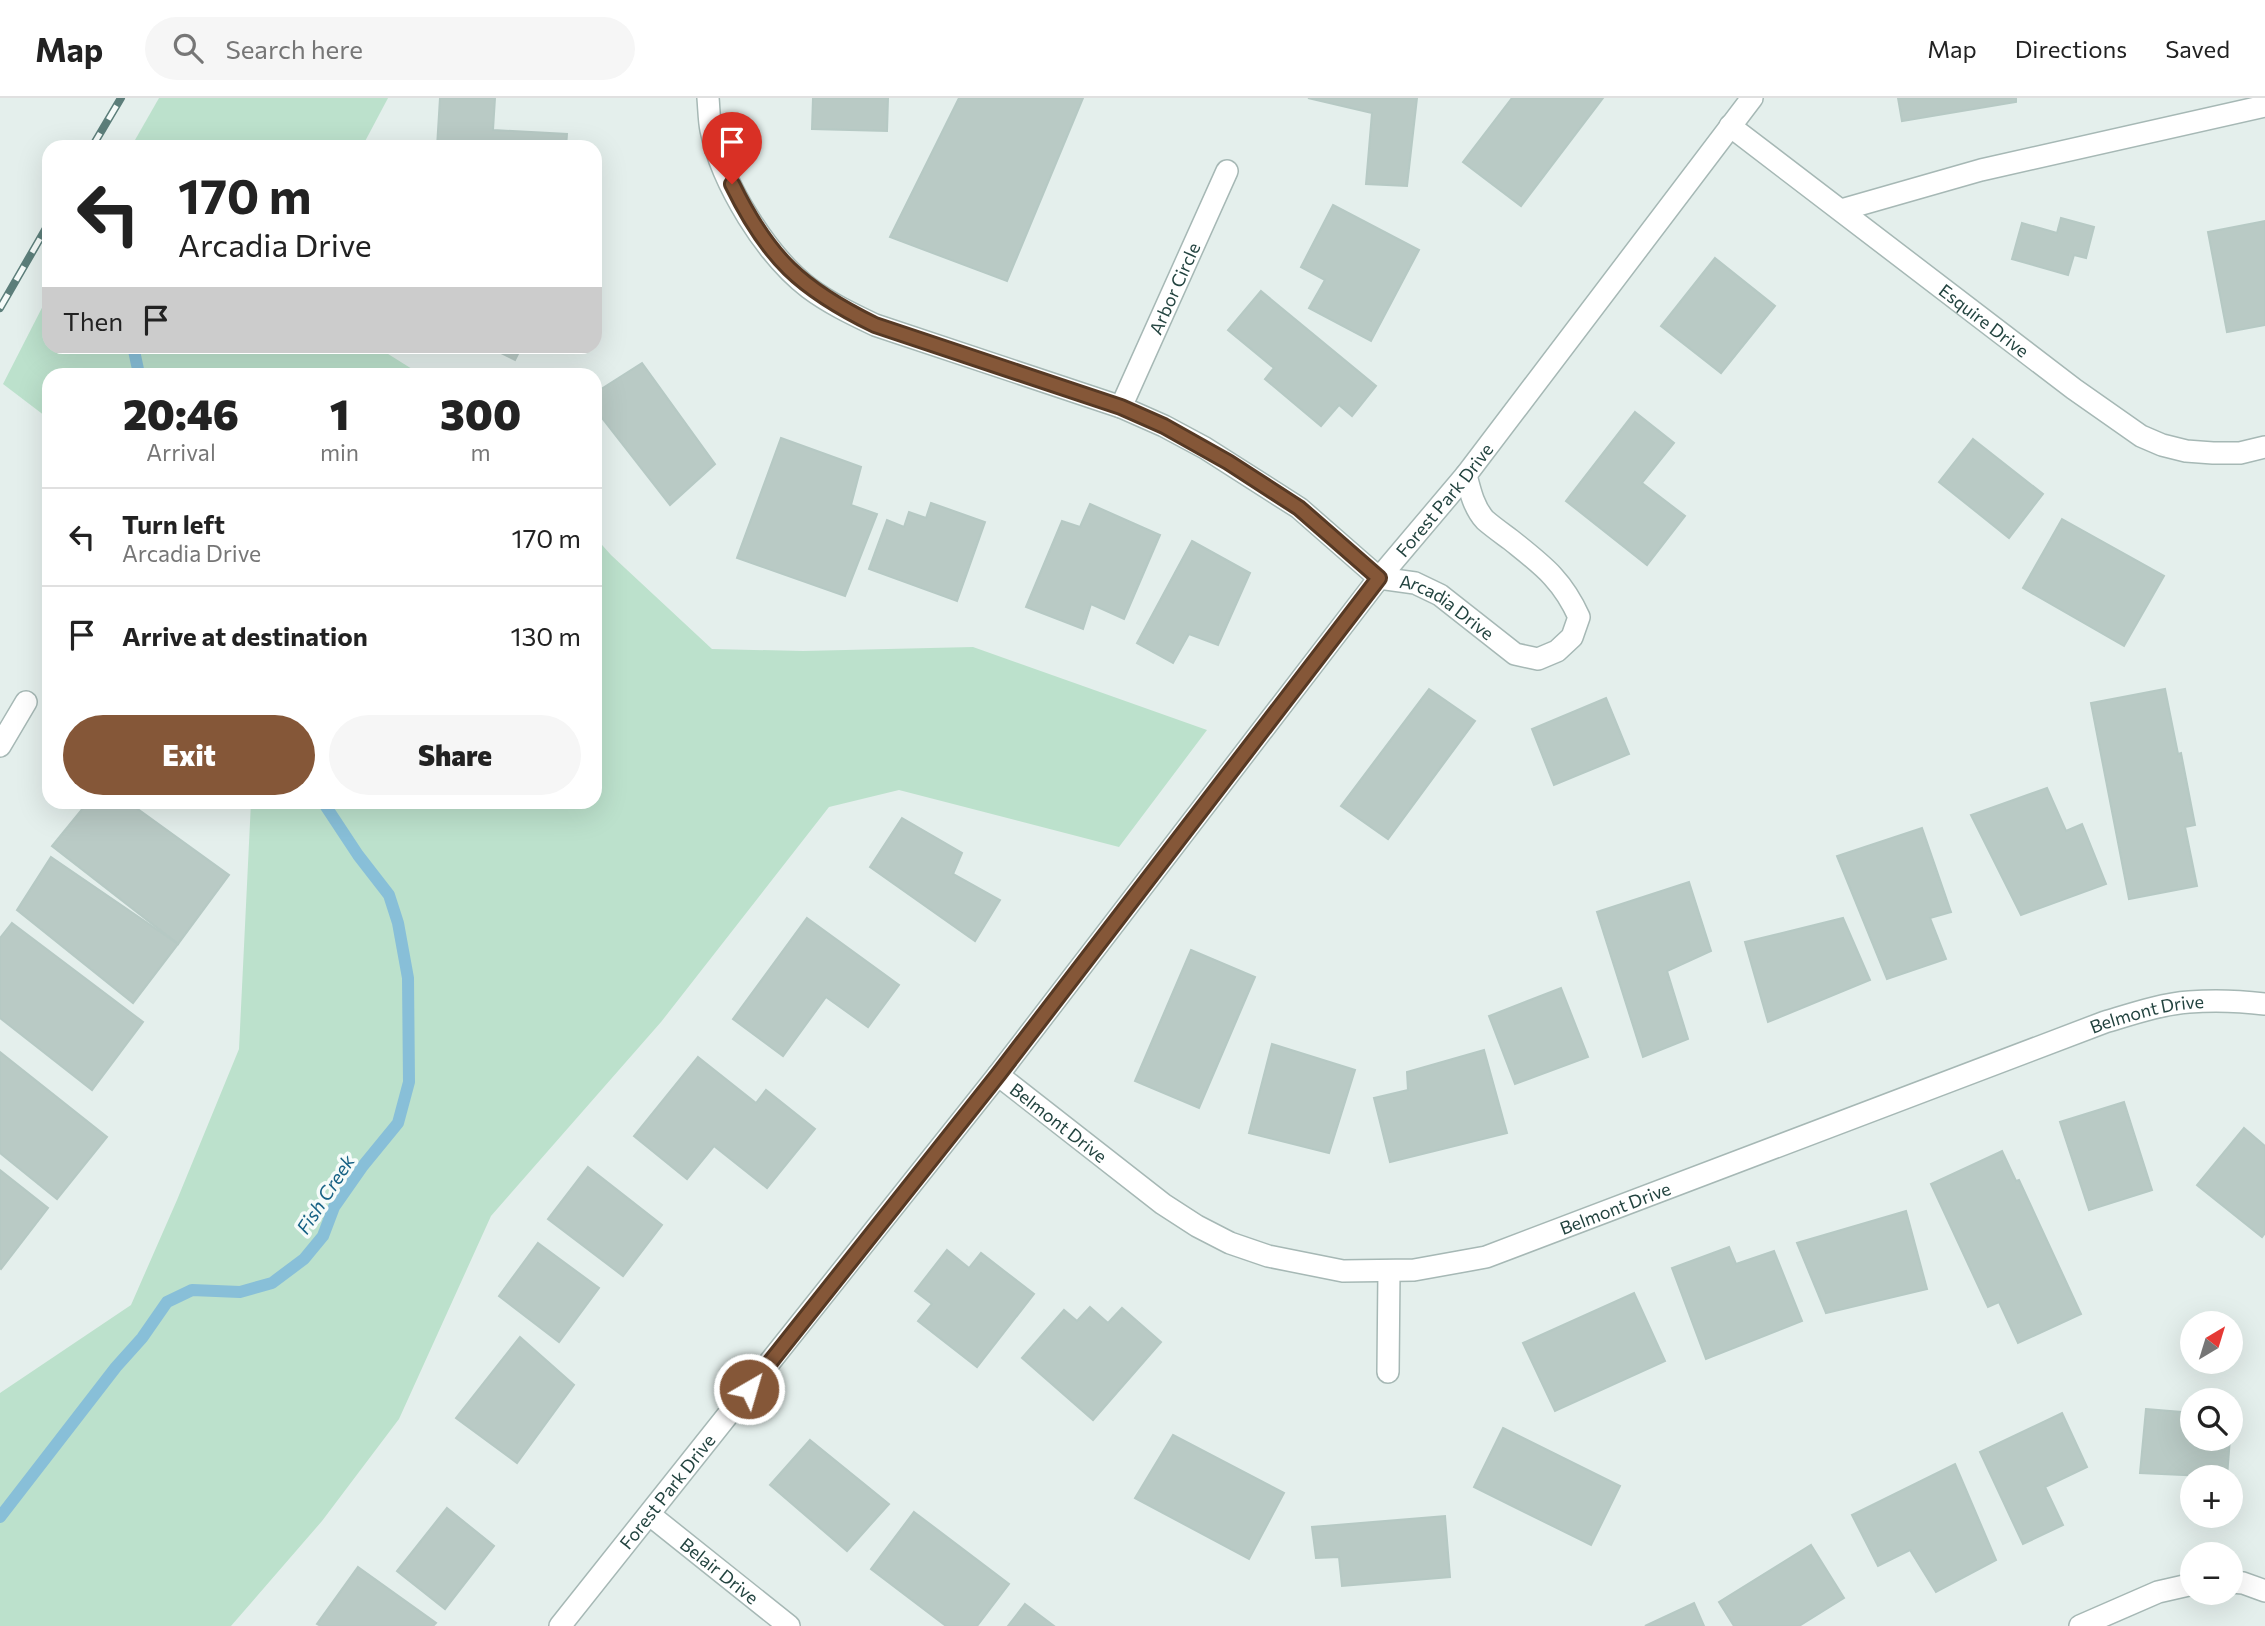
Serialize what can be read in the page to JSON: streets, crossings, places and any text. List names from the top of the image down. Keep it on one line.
{"streets":{"street":["Arbor Circle","Esquire Drive","Forest Park Drive","Arcadia Drive","Belmont Drive","Belair Drive"]},"crossings":[["Arbor Circle","Arcadia Drive"],["Esquire Drive","Forest Park Drive"],["Forest Park Drive","Arcadia Drive"],["Forest Park Drive","Belmont Drive"],["Forest Park Drive","Belair Drive"]],"water":["Fish Creek"],"north":"top right","page":{"header":"Map","search":"Search here","nav":["Map","Directions","Saved"],"turn":["170 m","Arcadia Drive"],"then":"Then","eta":["20:46","Arrival","1","min","300","m"],"list":[{"name":"Turn left","note":"Arcadia Drive","value":"170 m"},{"name":"Arrive at destination","value":"130 m"}],"buttons":["Exit","Share"],"map_buttons":["+","−"]}}
